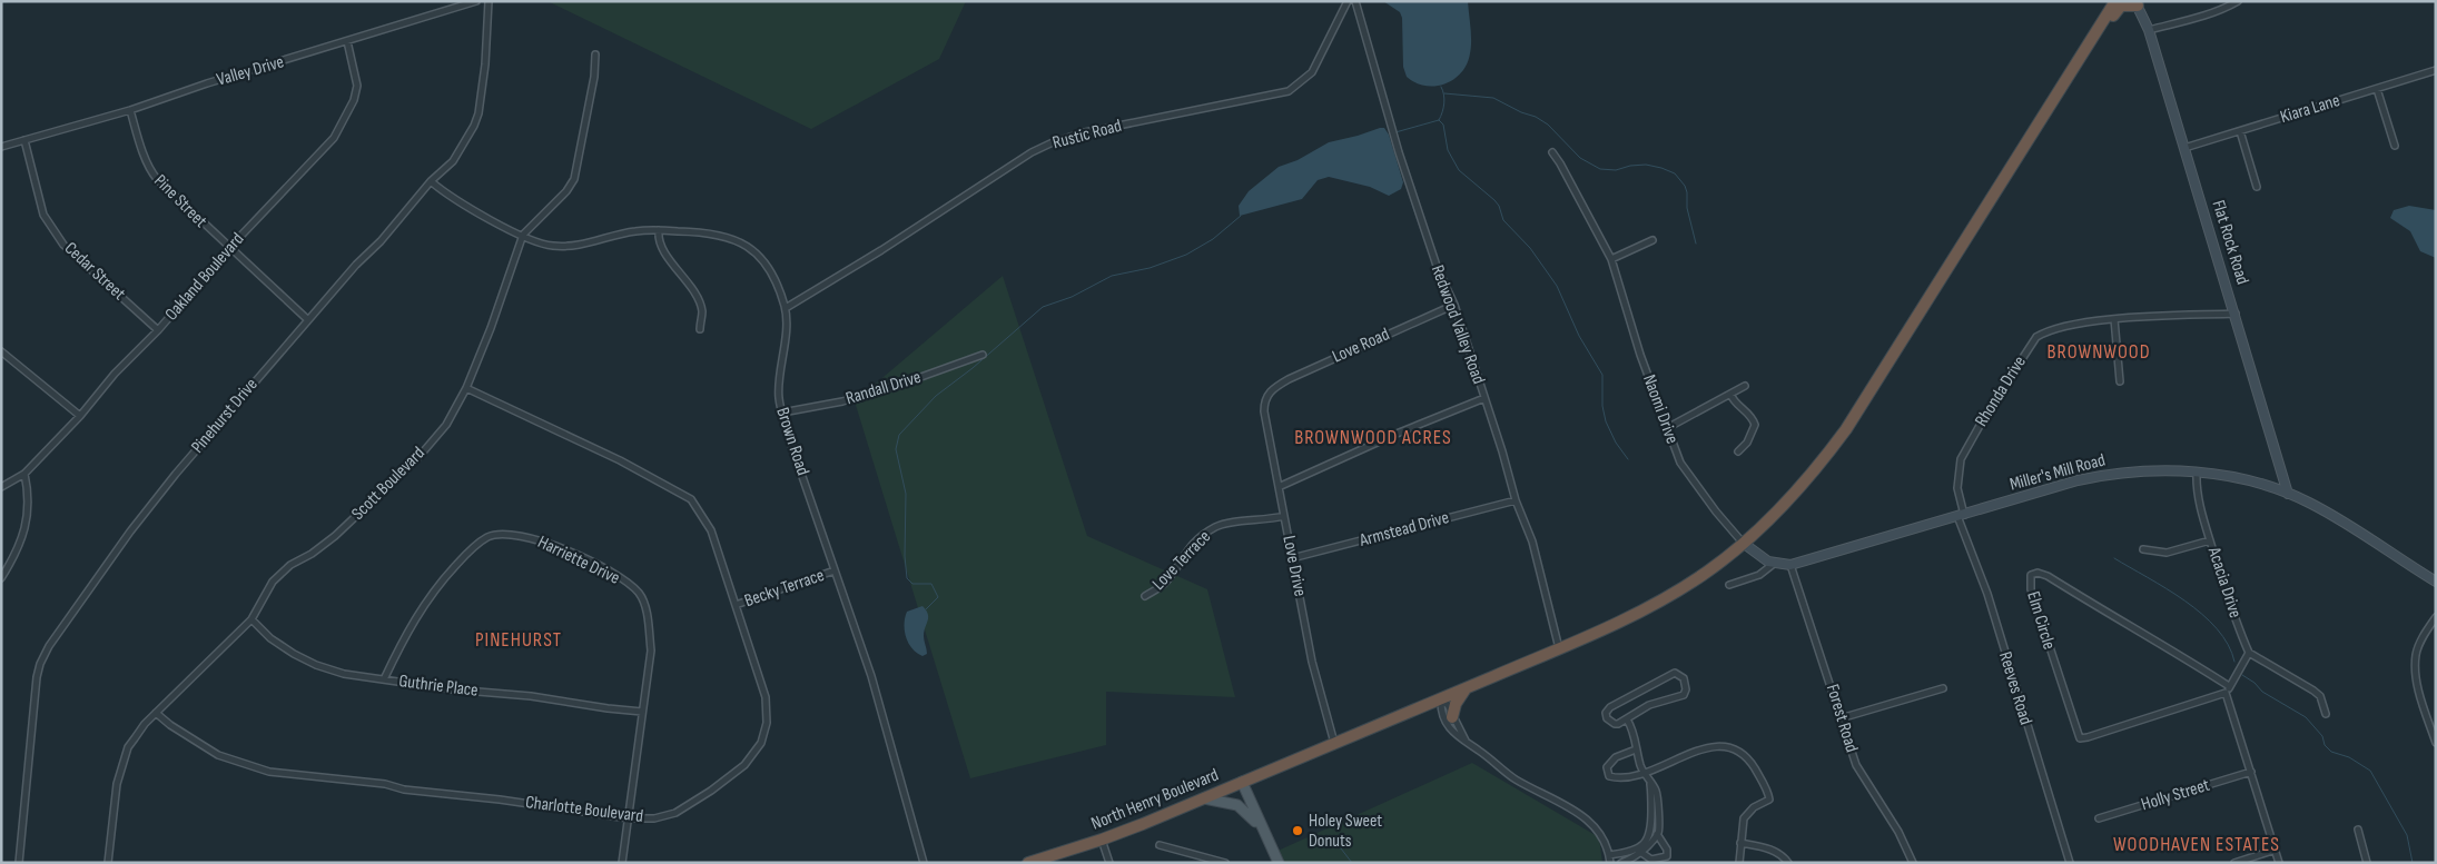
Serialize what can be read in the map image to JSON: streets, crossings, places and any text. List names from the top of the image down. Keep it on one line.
{"streets":{"highway":["North Henry Boulevard"],"street":["Valley Drive","Kiara Lane","Rustic Road","Pine Street","Flat Rock Road","Cedar Street","Oakland Boulevard","Redwood Valley Road","Love Road","Randall Drive","Rhonda Drive","Naomi Drive","Pinehurst Drive","Brown Road","Miller's Mill Road","Scott Boulevard","Armstead Drive","Harriette Drive","Love Terrace","Love Drive","Acacia Drive","Becky Terrace","Elm Circle","Guthrie Place","Reeves Road","Forest Road","Holly Street","Charlotte Boulevard"]},"crossings":[["Valley Drive","Pine Street"],["Valley Drive","Cedar Street"],["Valley Drive","Oakland Boulevard"],["Kiara Lane","Flat Rock Road"],["Rustic Road","Brown Road"],["Pine Street","Oakland Boulevard"],["Pine Street","Pinehurst Drive"],["Flat Rock Road","Rhonda Drive"],["Flat Rock Road","Miller's Mill Road"],["Cedar Street","Oakland Boulevard"],["Redwood Valley Road","Love Road"],["Redwood Valley Road","Armstead Drive"],["Love Road","Love Drive"],["Randall Drive","Brown Road"],["Rhonda Drive","Miller's Mill Road"],["Rhonda Drive","Reeves Road"],["Naomi Drive","Miller's Mill Road"],["Pinehurst Drive","Brown Road"],["Brown Road","Scott Boulevard"],["Brown Road","Becky Terrace"],["Miller's Mill Road","Acacia Drive"],["Miller's Mill Road","Reeves Road"],["Miller's Mill Road","Forest Road"],["Scott Boulevard","Guthrie Place"],["Scott Boulevard","Charlotte Boulevard"],["Armstead Drive","Love Drive"],["Harriette Drive","Guthrie Place"],["Harriette Drive","Charlotte Boulevard"],["Love Terrace","Love Drive"],["Becky Terrace","Charlotte Boulevard"]],"districts":["BROWNWOOD","BROWNWOOD ACRES","PINEHURST","WOODHAVEN ESTATES"],"places":["Holey Sweet Donuts"]}
